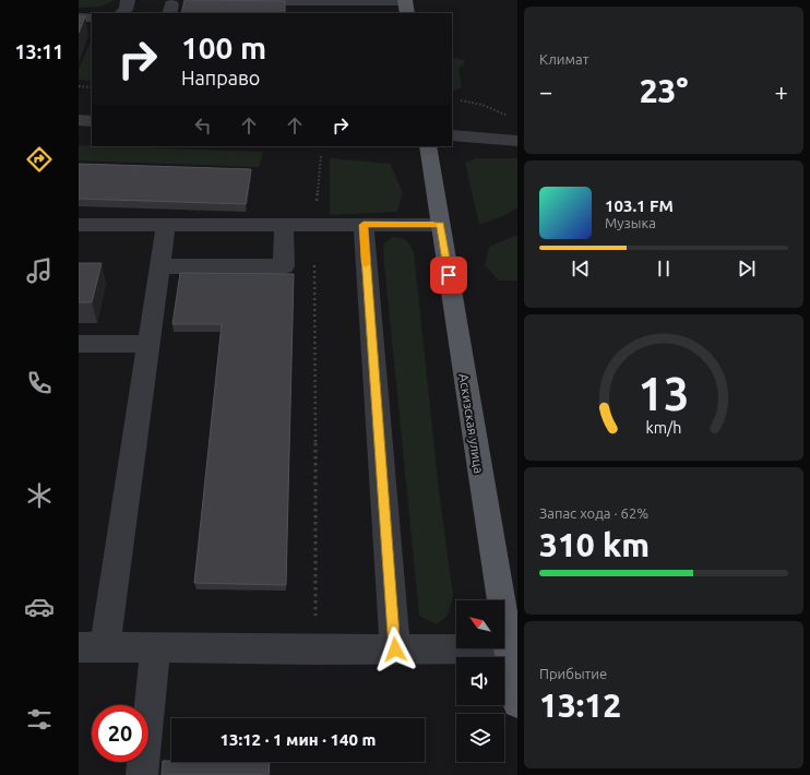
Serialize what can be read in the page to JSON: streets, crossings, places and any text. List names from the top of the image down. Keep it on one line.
{"streets":{"main road":["Аскизская улица"]},"north":"top left","page":{"tabs":"13:11","tile":["Климат",["Запас хода · 62%","310 km"],["Прибытие","13:12"]],"turn":["100 m","Направо"],"heat":["−","23°","+"],"song":["103.1 FM","Музыка"],"limit":"20","trip":"13:12 · 1 мин · 140 m","gauge":["13","km/h"]}}
